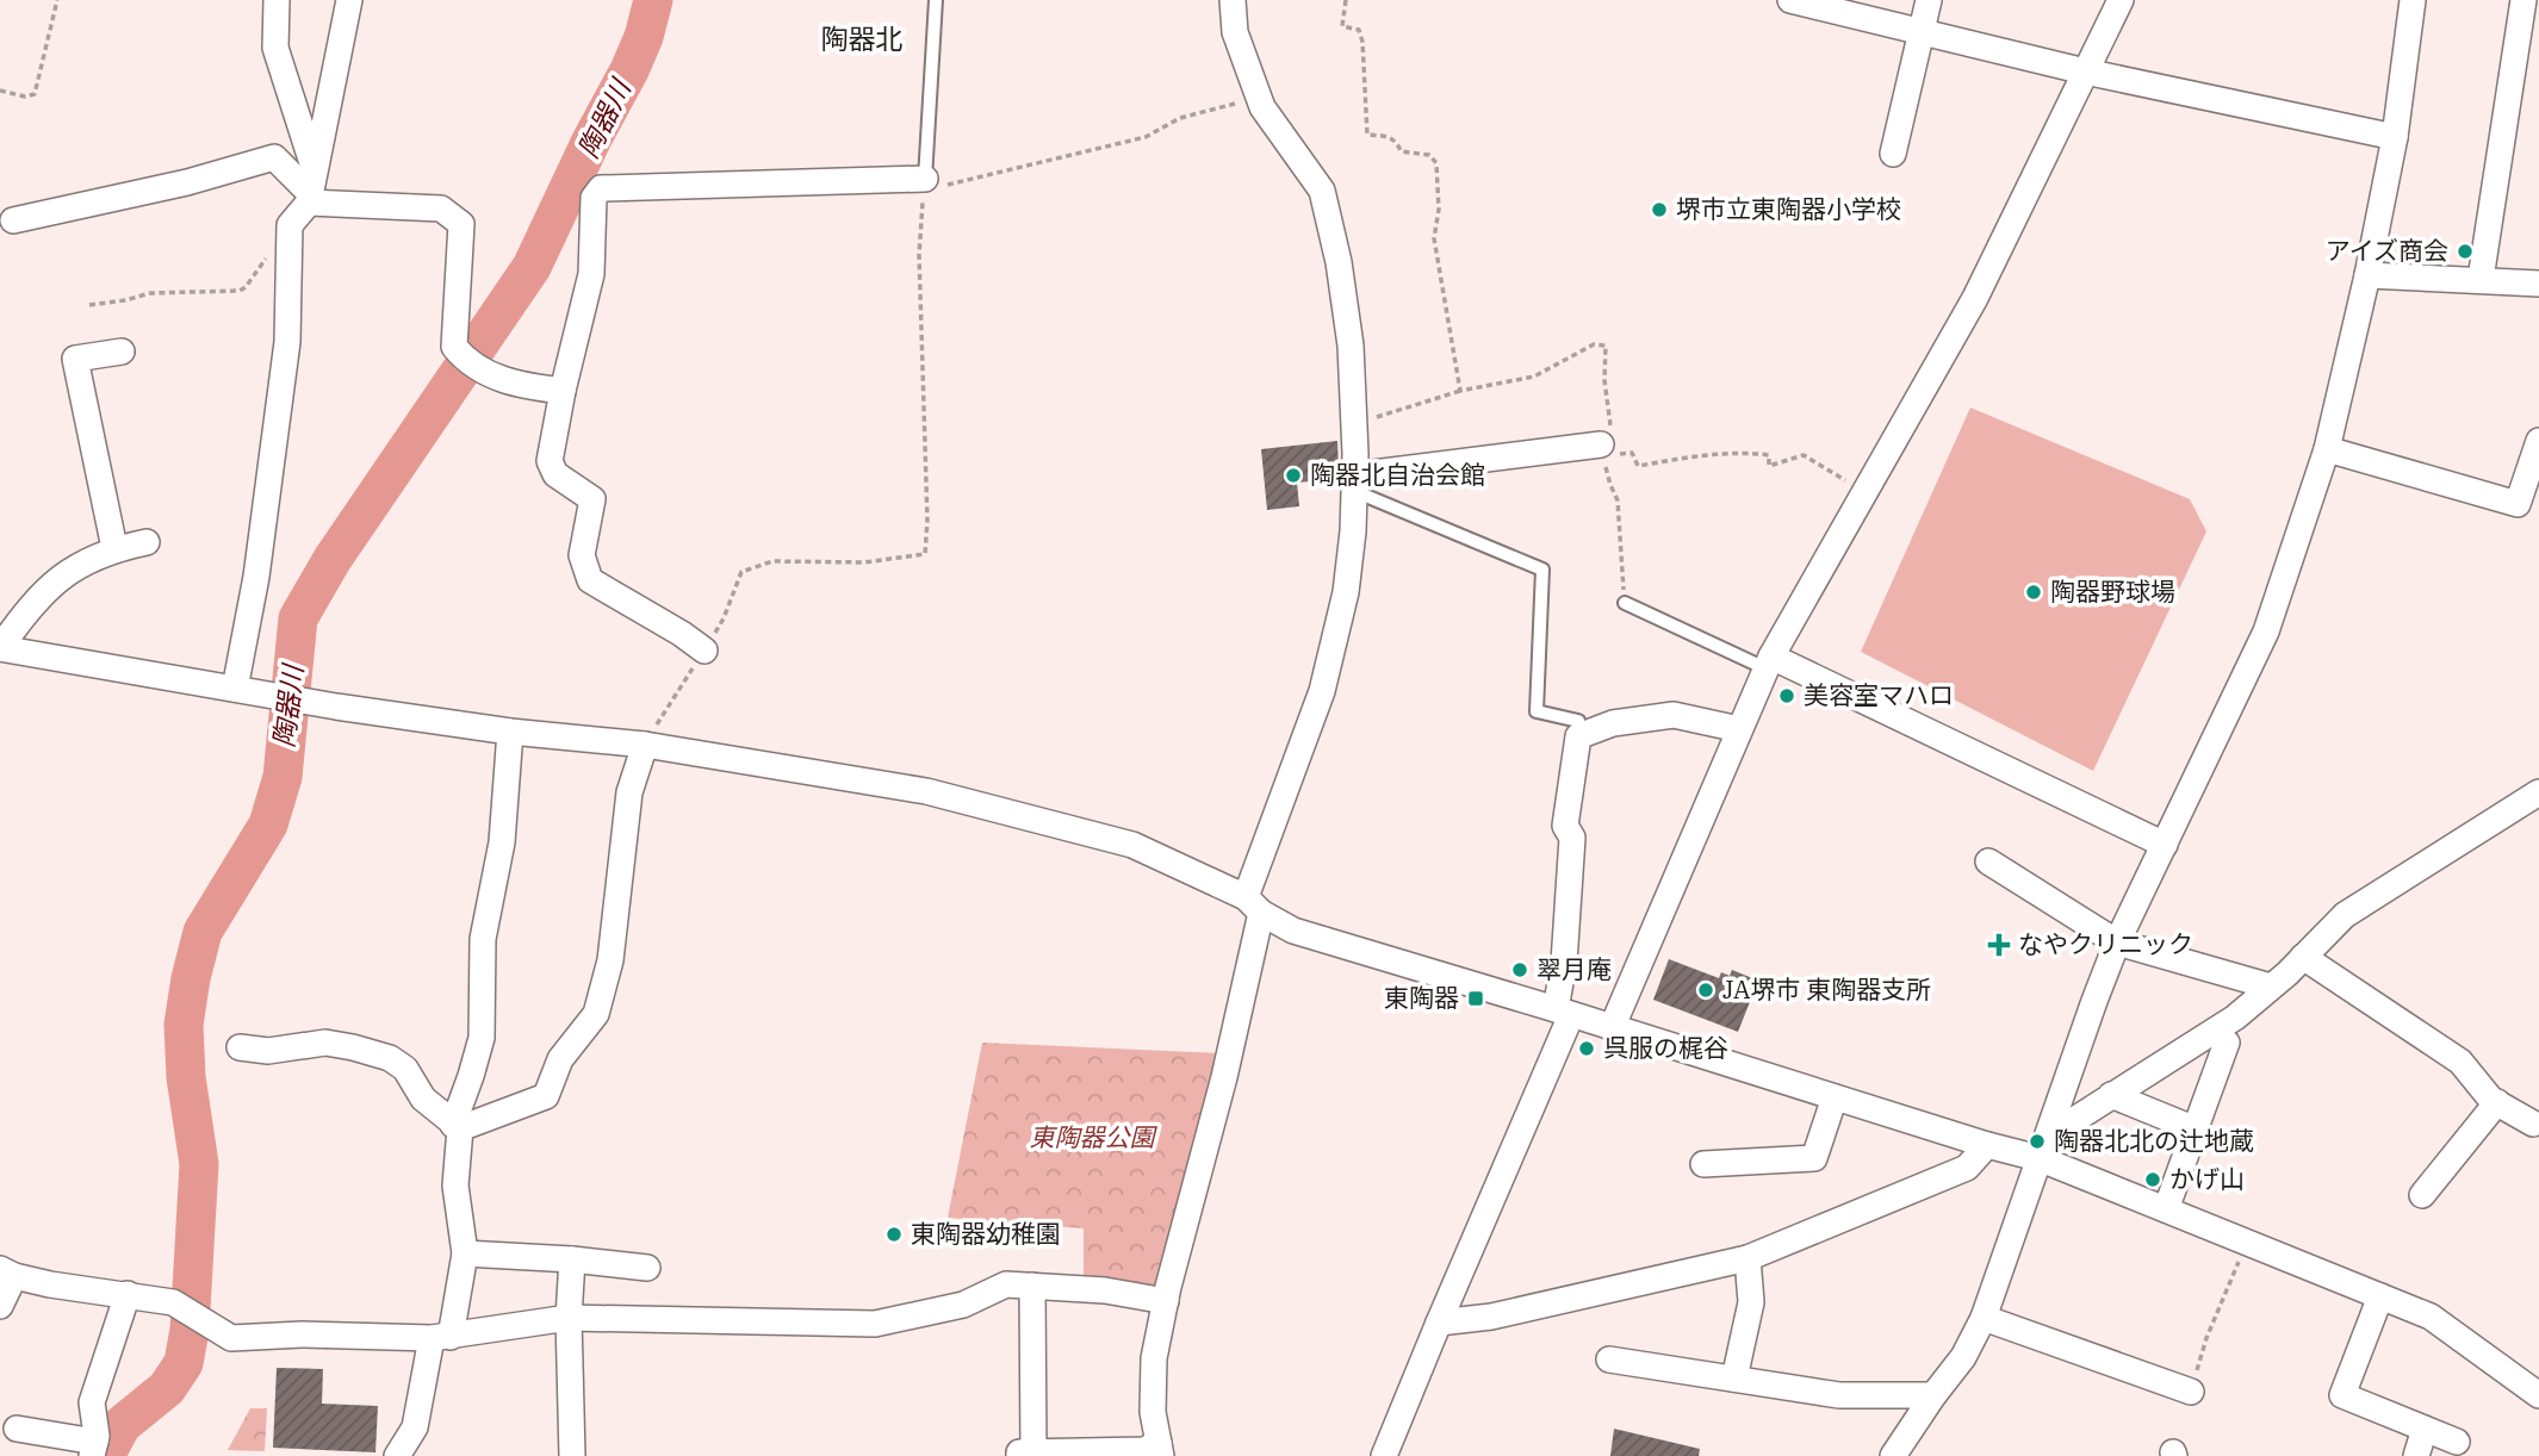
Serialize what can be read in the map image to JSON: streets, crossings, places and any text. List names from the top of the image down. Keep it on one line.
{"districts":["陶器北"],"water":["陶器川"],"parks":["東陶器公園"],"places":{"other":["堺市立東陶器小学校","アイズ商会","陶器北自治会館","陶器野球場","美容室マハロ","翠月庵","JA堺市 東陶器支所","呉服の梶谷","陶器北北の辻地蔵","かげ山","東陶器幼稚園"],"health":["なやクリニック"],"transit":["東陶器"]}}
